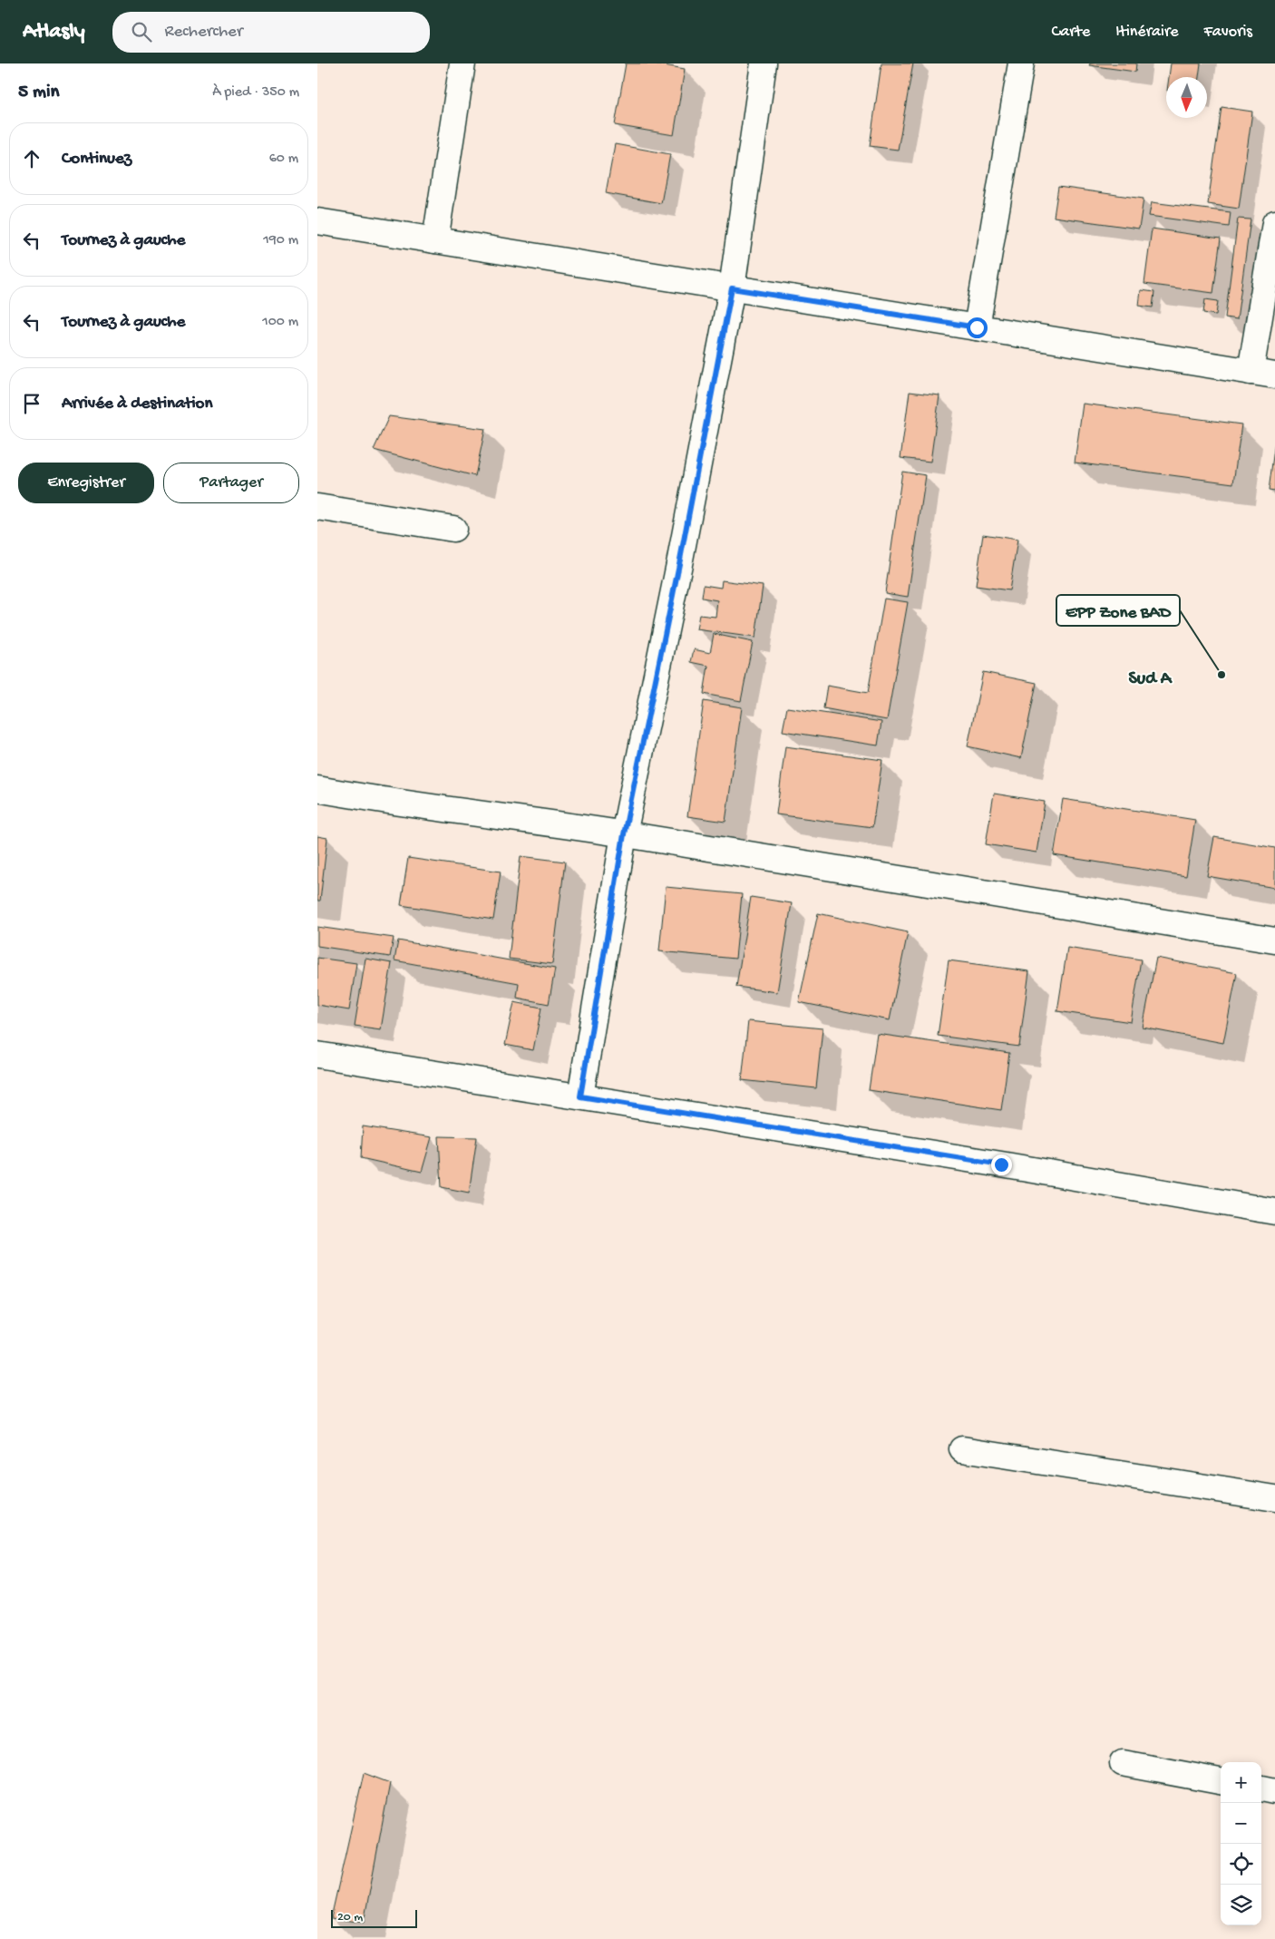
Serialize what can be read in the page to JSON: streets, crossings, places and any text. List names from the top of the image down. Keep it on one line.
{"districts":["Sud A"],"places":["EPP Zone BAD"],"scale_bar":"20 m","north":"bottom","page":{"header":"Atlasly","search":"Rechercher","nav":["Carte","Itinéraire","Favoris"],"heading":["5 min","À pied · 350 m"],"list":[["Continuez","60 m"],["Tournez à gauche","190 m"],["Tournez à gauche","100 m"],"Arrivée à destination"],"buttons":["Enregistrer","Partager"],"map_buttons":["+","−"],"scale":"20 m"}}
